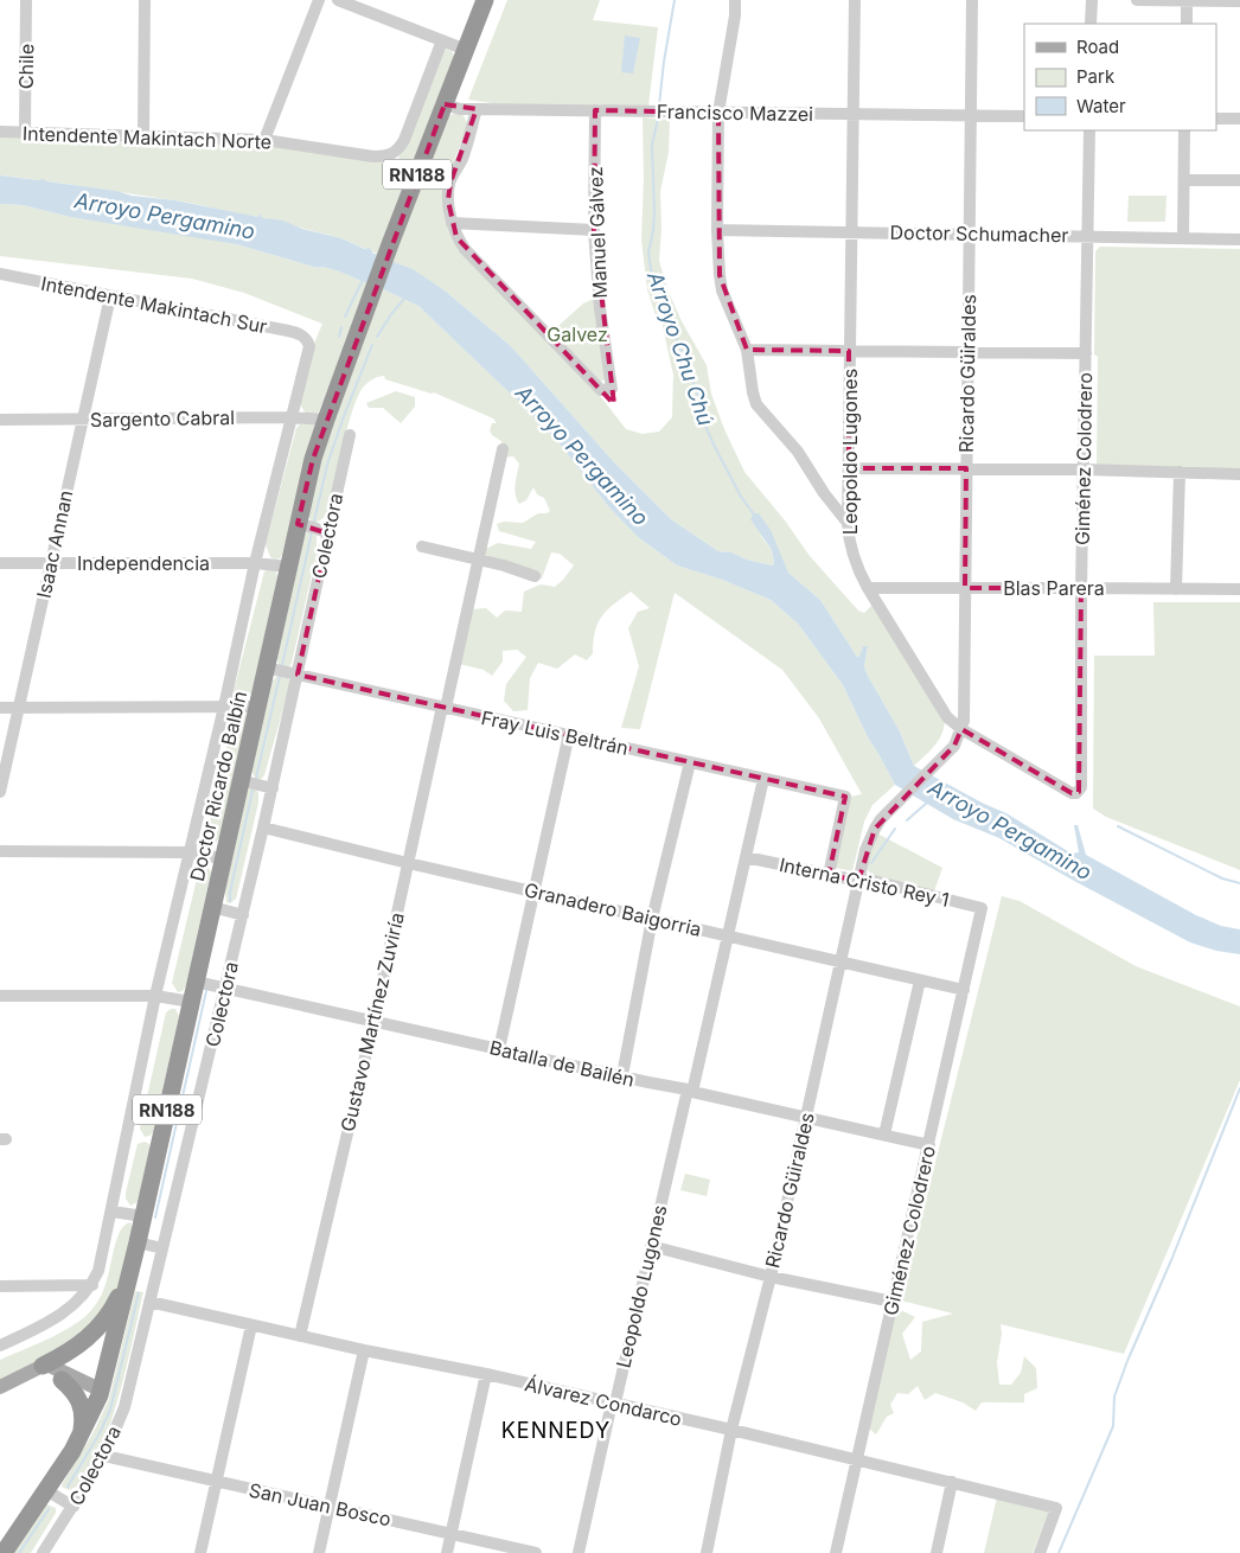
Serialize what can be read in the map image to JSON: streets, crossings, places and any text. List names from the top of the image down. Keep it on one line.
{"streets":{"highway":["RN188","Doctor Ricardo Balbín"],"street":["Chile","Francisco Mazzei","Intendente Makintach Norte","Manuel Gálvez","Doctor Schumacher","Intendente Makintach Sur","Ricardo Güiraldes","Sargento Cabral","Leopoldo Lugones","Giménez Colodrero","Colectora","Isaac Annan","Independencia","Blas Parera","Fray Luis Beltrán","Interna Cristo Rey 1","Granadero Baigorria","Gustavo Martínez Zuviría","Batalla de Bailén","Álvarez Condarco","San Juan Bosco"]},"crossings":[["Chile","Intendente Makintach Norte"],["Francisco Mazzei","RN188"],["Francisco Mazzei","Manuel Gálvez"],["Francisco Mazzei","Ricardo Güiraldes"],["Francisco Mazzei","Leopoldo Lugones"],["Francisco Mazzei","Doctor Ricardo Balbín"],["RN188","Doctor Ricardo Balbín"],["Doctor Schumacher","Ricardo Güiraldes"],["Doctor Schumacher","Leopoldo Lugones"],["Doctor Schumacher","Giménez Colodrero"],["Intendente Makintach Sur","Sargento Cabral"],["Intendente Makintach Sur","Isaac Annan"],["Ricardo Güiraldes","Leopoldo Lugones"],["Ricardo Güiraldes","Blas Parera"],["Ricardo Güiraldes","Interna Cristo Rey 1"],["Ricardo Güiraldes","Granadero Baigorria"],["Ricardo Güiraldes","Batalla de Bailén"],["Ricardo Güiraldes","Álvarez Condarco"],["Sargento Cabral","Isaac Annan"],["Sargento Cabral","Doctor Ricardo Balbín"],["Leopoldo Lugones","Giménez Colodrero"],["Leopoldo Lugones","Blas Parera"],["Leopoldo Lugones","Fray Luis Beltrán"],["Leopoldo Lugones","Interna Cristo Rey 1"],["Leopoldo Lugones","Granadero Baigorria"],["Leopoldo Lugones","Batalla de Bailén"],["Leopoldo Lugones","Álvarez Condarco"],["Giménez Colodrero","Blas Parera"],["Giménez Colodrero","Interna Cristo Rey 1"],["Giménez Colodrero","Granadero Baigorria"],["Giménez Colodrero","Batalla de Bailén"],["Giménez Colodrero","Álvarez Condarco"],["Colectora","Fray Luis Beltrán"],["Colectora","Granadero Baigorria"],["Colectora","Batalla de Bailén"],["Colectora","Álvarez Condarco"],["Colectora","San Juan Bosco"],["Isaac Annan","Independencia"],["Independencia","Doctor Ricardo Balbín"],["Fray Luis Beltrán","Doctor Ricardo Balbín"],["Fray Luis Beltrán","Interna Cristo Rey 1"],["Fray Luis Beltrán","Gustavo Martínez Zuviría"],["Doctor Ricardo Balbín","Batalla de Bailén"],["Granadero Baigorria","Gustavo Martínez Zuviría"],["Gustavo Martínez Zuviría","Batalla de Bailén"],["Gustavo Martínez Zuviría","Álvarez Condarco"]],"districts":["KENNEDY"],"water":["Arroyo Pergamino","Arroyo Chu Chú"],"parks":["Galvez"],"legend":["Road","Park","Water"]}
